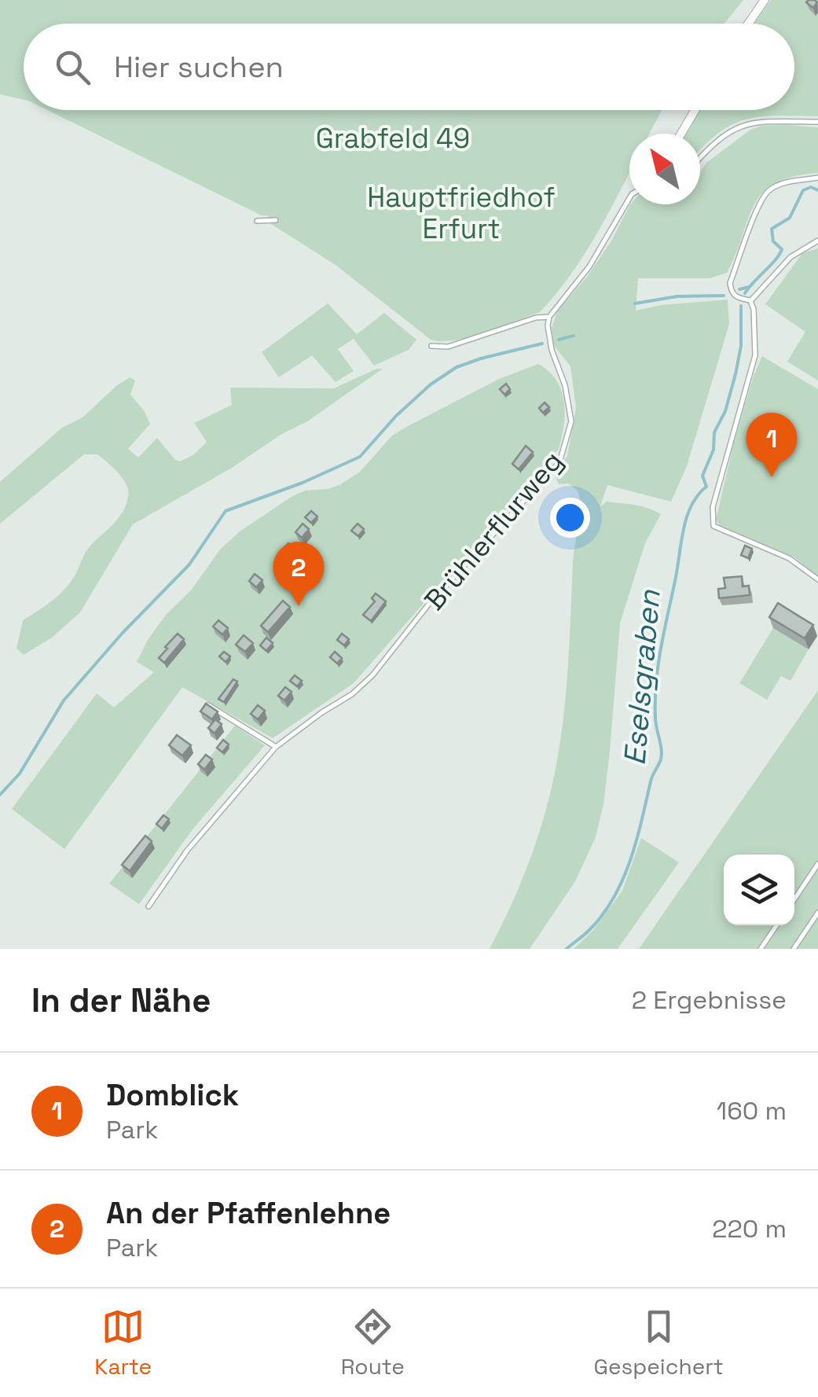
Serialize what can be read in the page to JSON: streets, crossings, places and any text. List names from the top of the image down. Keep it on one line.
{"streets":{"lane":["Brühlerflurweg"]},"water":["Eselsgraben"],"parks":["Grabfeld 49","Hauptfriedhof Erfurt"],"north":"top left","page":{"search":"Hier suchen","pins":["1","2"],"heading":["In der Nähe","2 Ergebnisse"],"list":[{"mark":"1","name":"Domblick","note":"Park","value":"160 m"},{"mark":"2","name":"An der Pfaffenlehne","note":"Park","value":"220 m"}],"nav":["Karte","Route","Gespeichert"]}}
